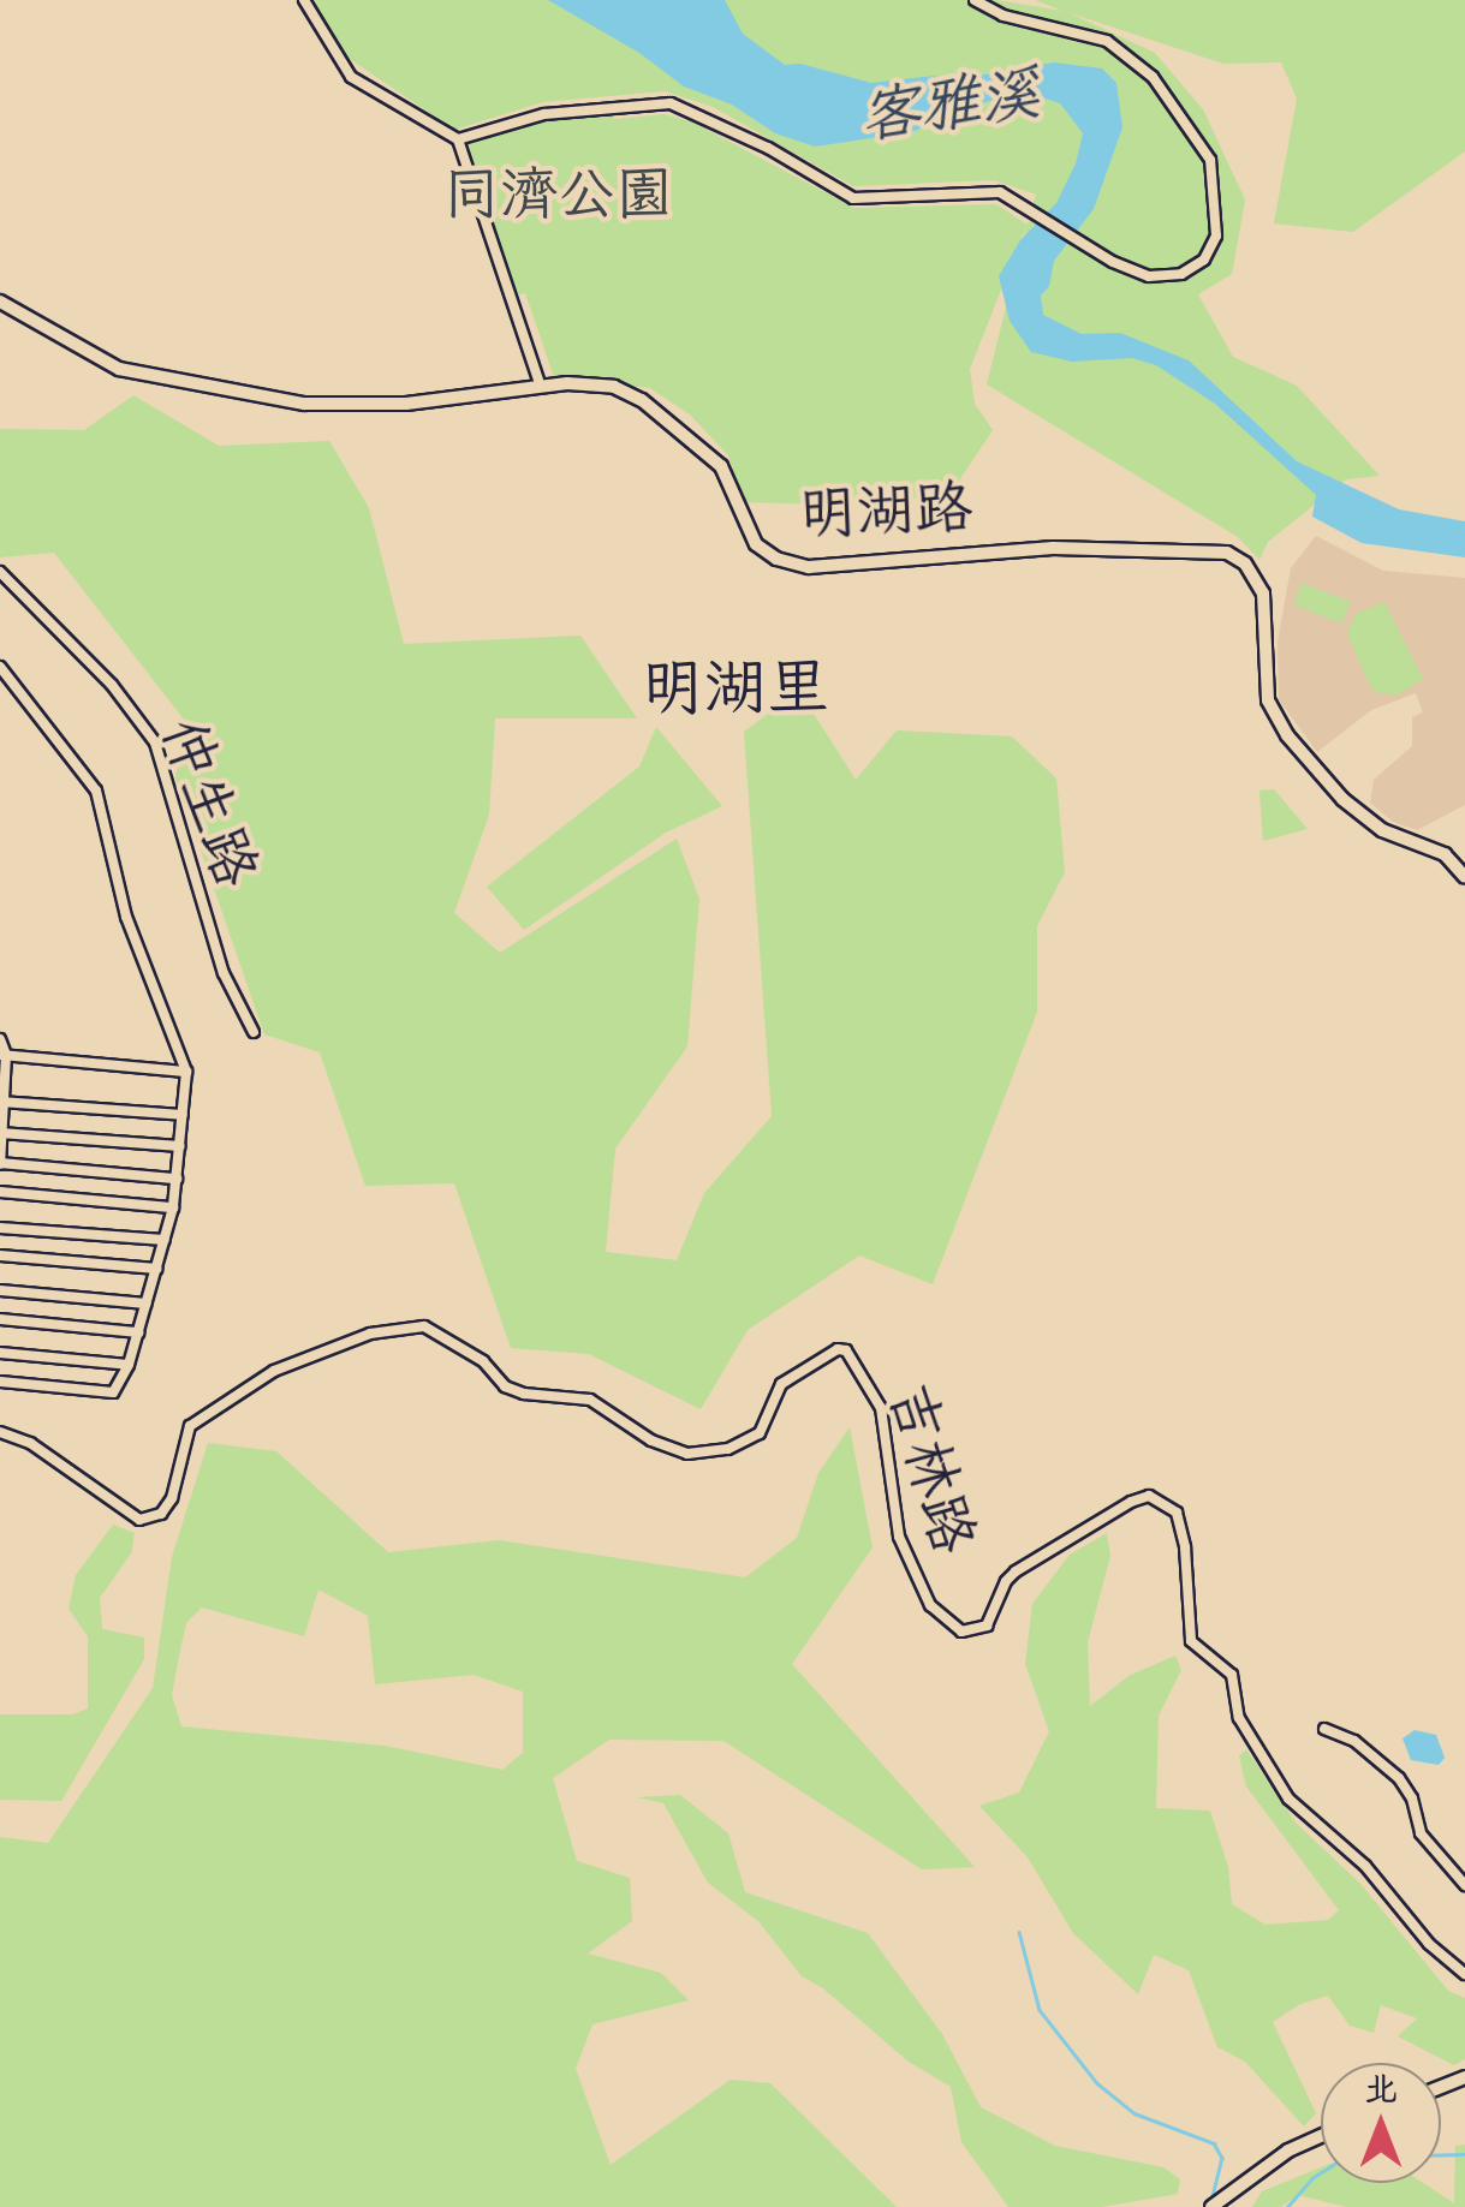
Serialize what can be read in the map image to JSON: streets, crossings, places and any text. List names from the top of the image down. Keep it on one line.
{"streets":{"street":["明湖路","仲生路","吉林路"]},"districts":["明湖里"],"water":["客雅溪"],"parks":["同濟公園"],"north":"top"}
